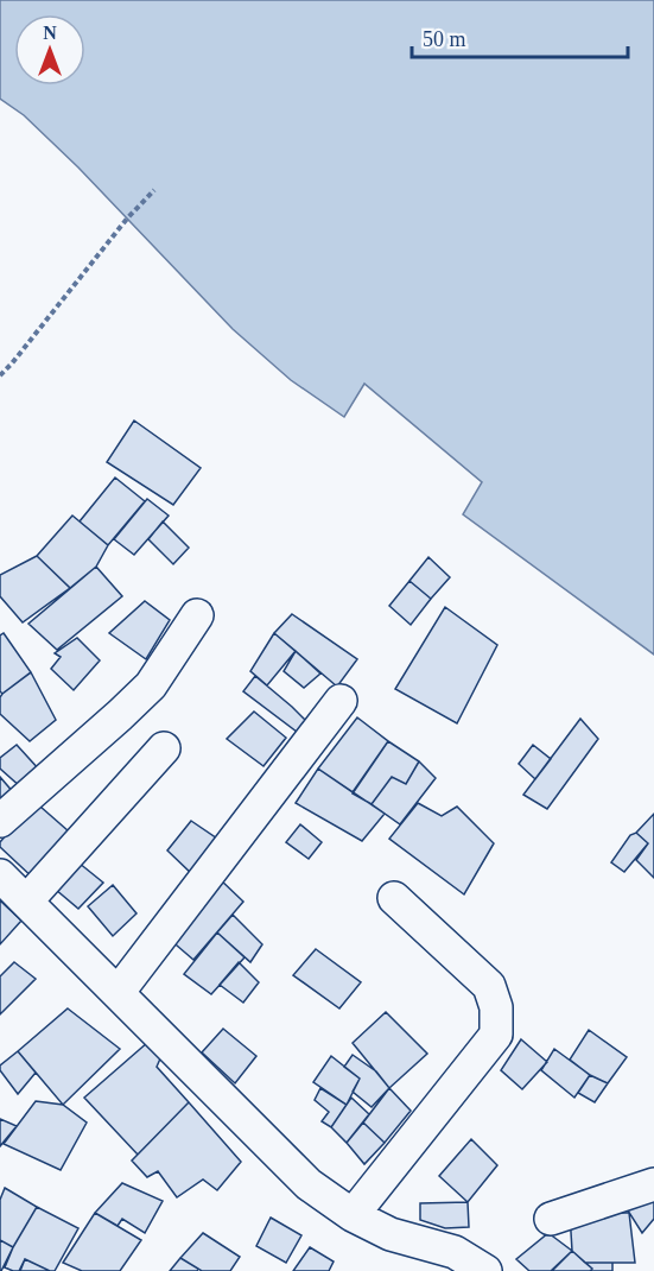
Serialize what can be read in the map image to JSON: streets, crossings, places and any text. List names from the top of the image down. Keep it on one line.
{"scale_bar":"50 m","north":"top"}
